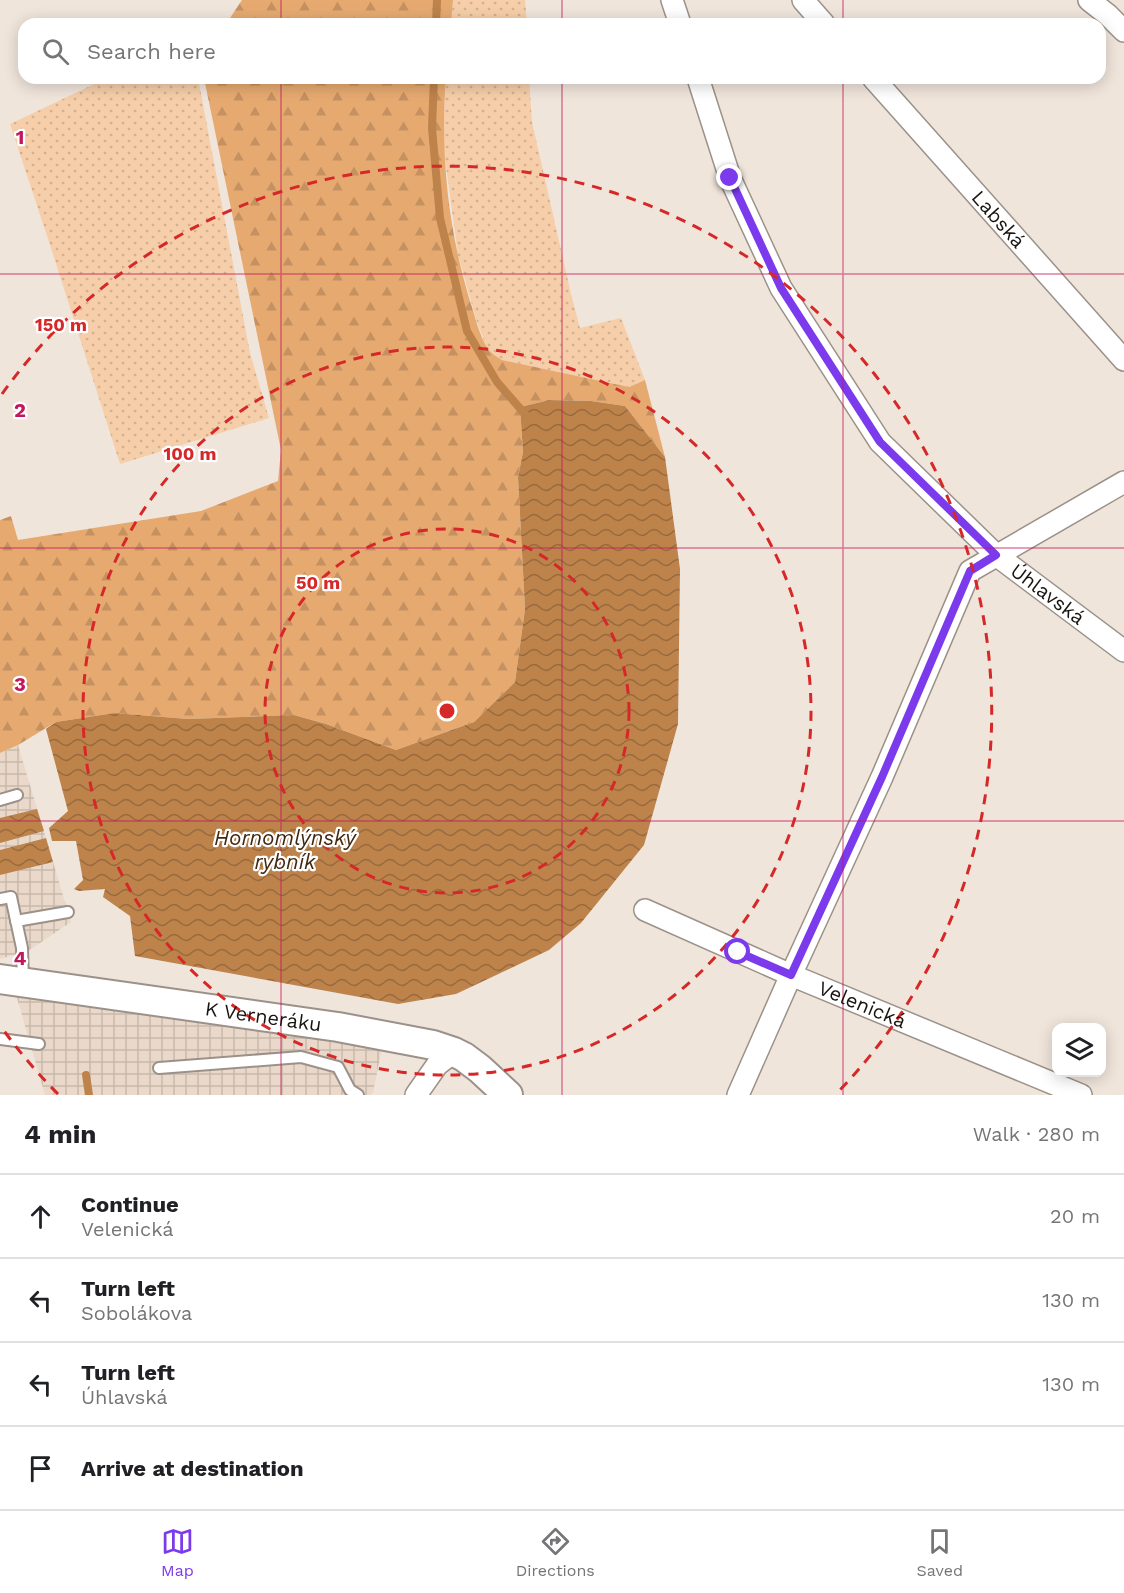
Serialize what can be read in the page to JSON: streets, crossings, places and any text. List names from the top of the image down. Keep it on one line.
{"streets":{"street":["Labská","Úhlavská","Velenická","K Verneráku"]},"water":["Hornomlýnský rybník"],"page":{"search":"Search here","heading":["4 min","Walk · 280 m"],"list":[["Continue","Velenická","20 m"],["Turn left","Sobolákova","130 m"],["Turn left","Úhlavská","130 m"],"Arrive at destination"],"nav":["Map","Directions","Saved"]},"grid":{"rows":["1","2","3","4"]},"rings":["150 m","100 m","50 m"]}
